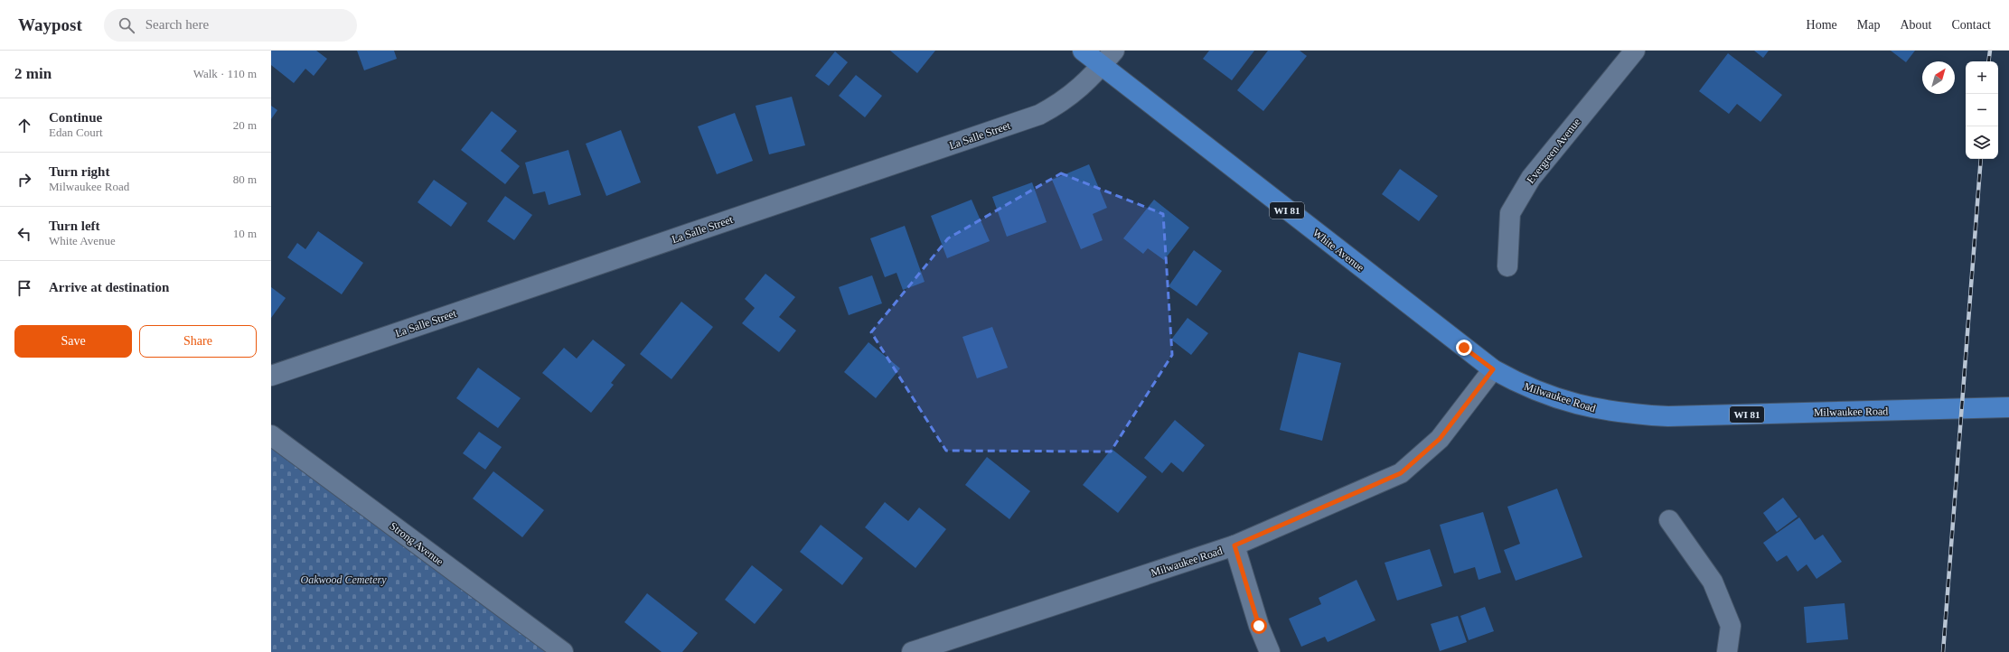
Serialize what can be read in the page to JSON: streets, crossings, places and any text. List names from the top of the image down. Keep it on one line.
{"streets":{"main road":["WI 81","White Avenue","Milwaukee Road"],"street":["La Salle Street","Evergreen Avenue","Strong Avenue"]},"crossings":[["La Salle Street","White Avenue"],["White Avenue","Milwaukee Road"]],"parks":["Oakwood Cemetery"],"north":"top right","page":{"header":"Waypost","search":"Search here","nav":["Home","Map","About","Contact"],"heading":["2 min","Walk · 110 m"],"map_buttons":["+","−"],"list":[["Continue","Edan Court","20 m"],["Turn right","Milwaukee Road","80 m"],["Turn left","White Avenue","10 m"],"Arrive at destination"],"buttons":["Save","Share"]}}
